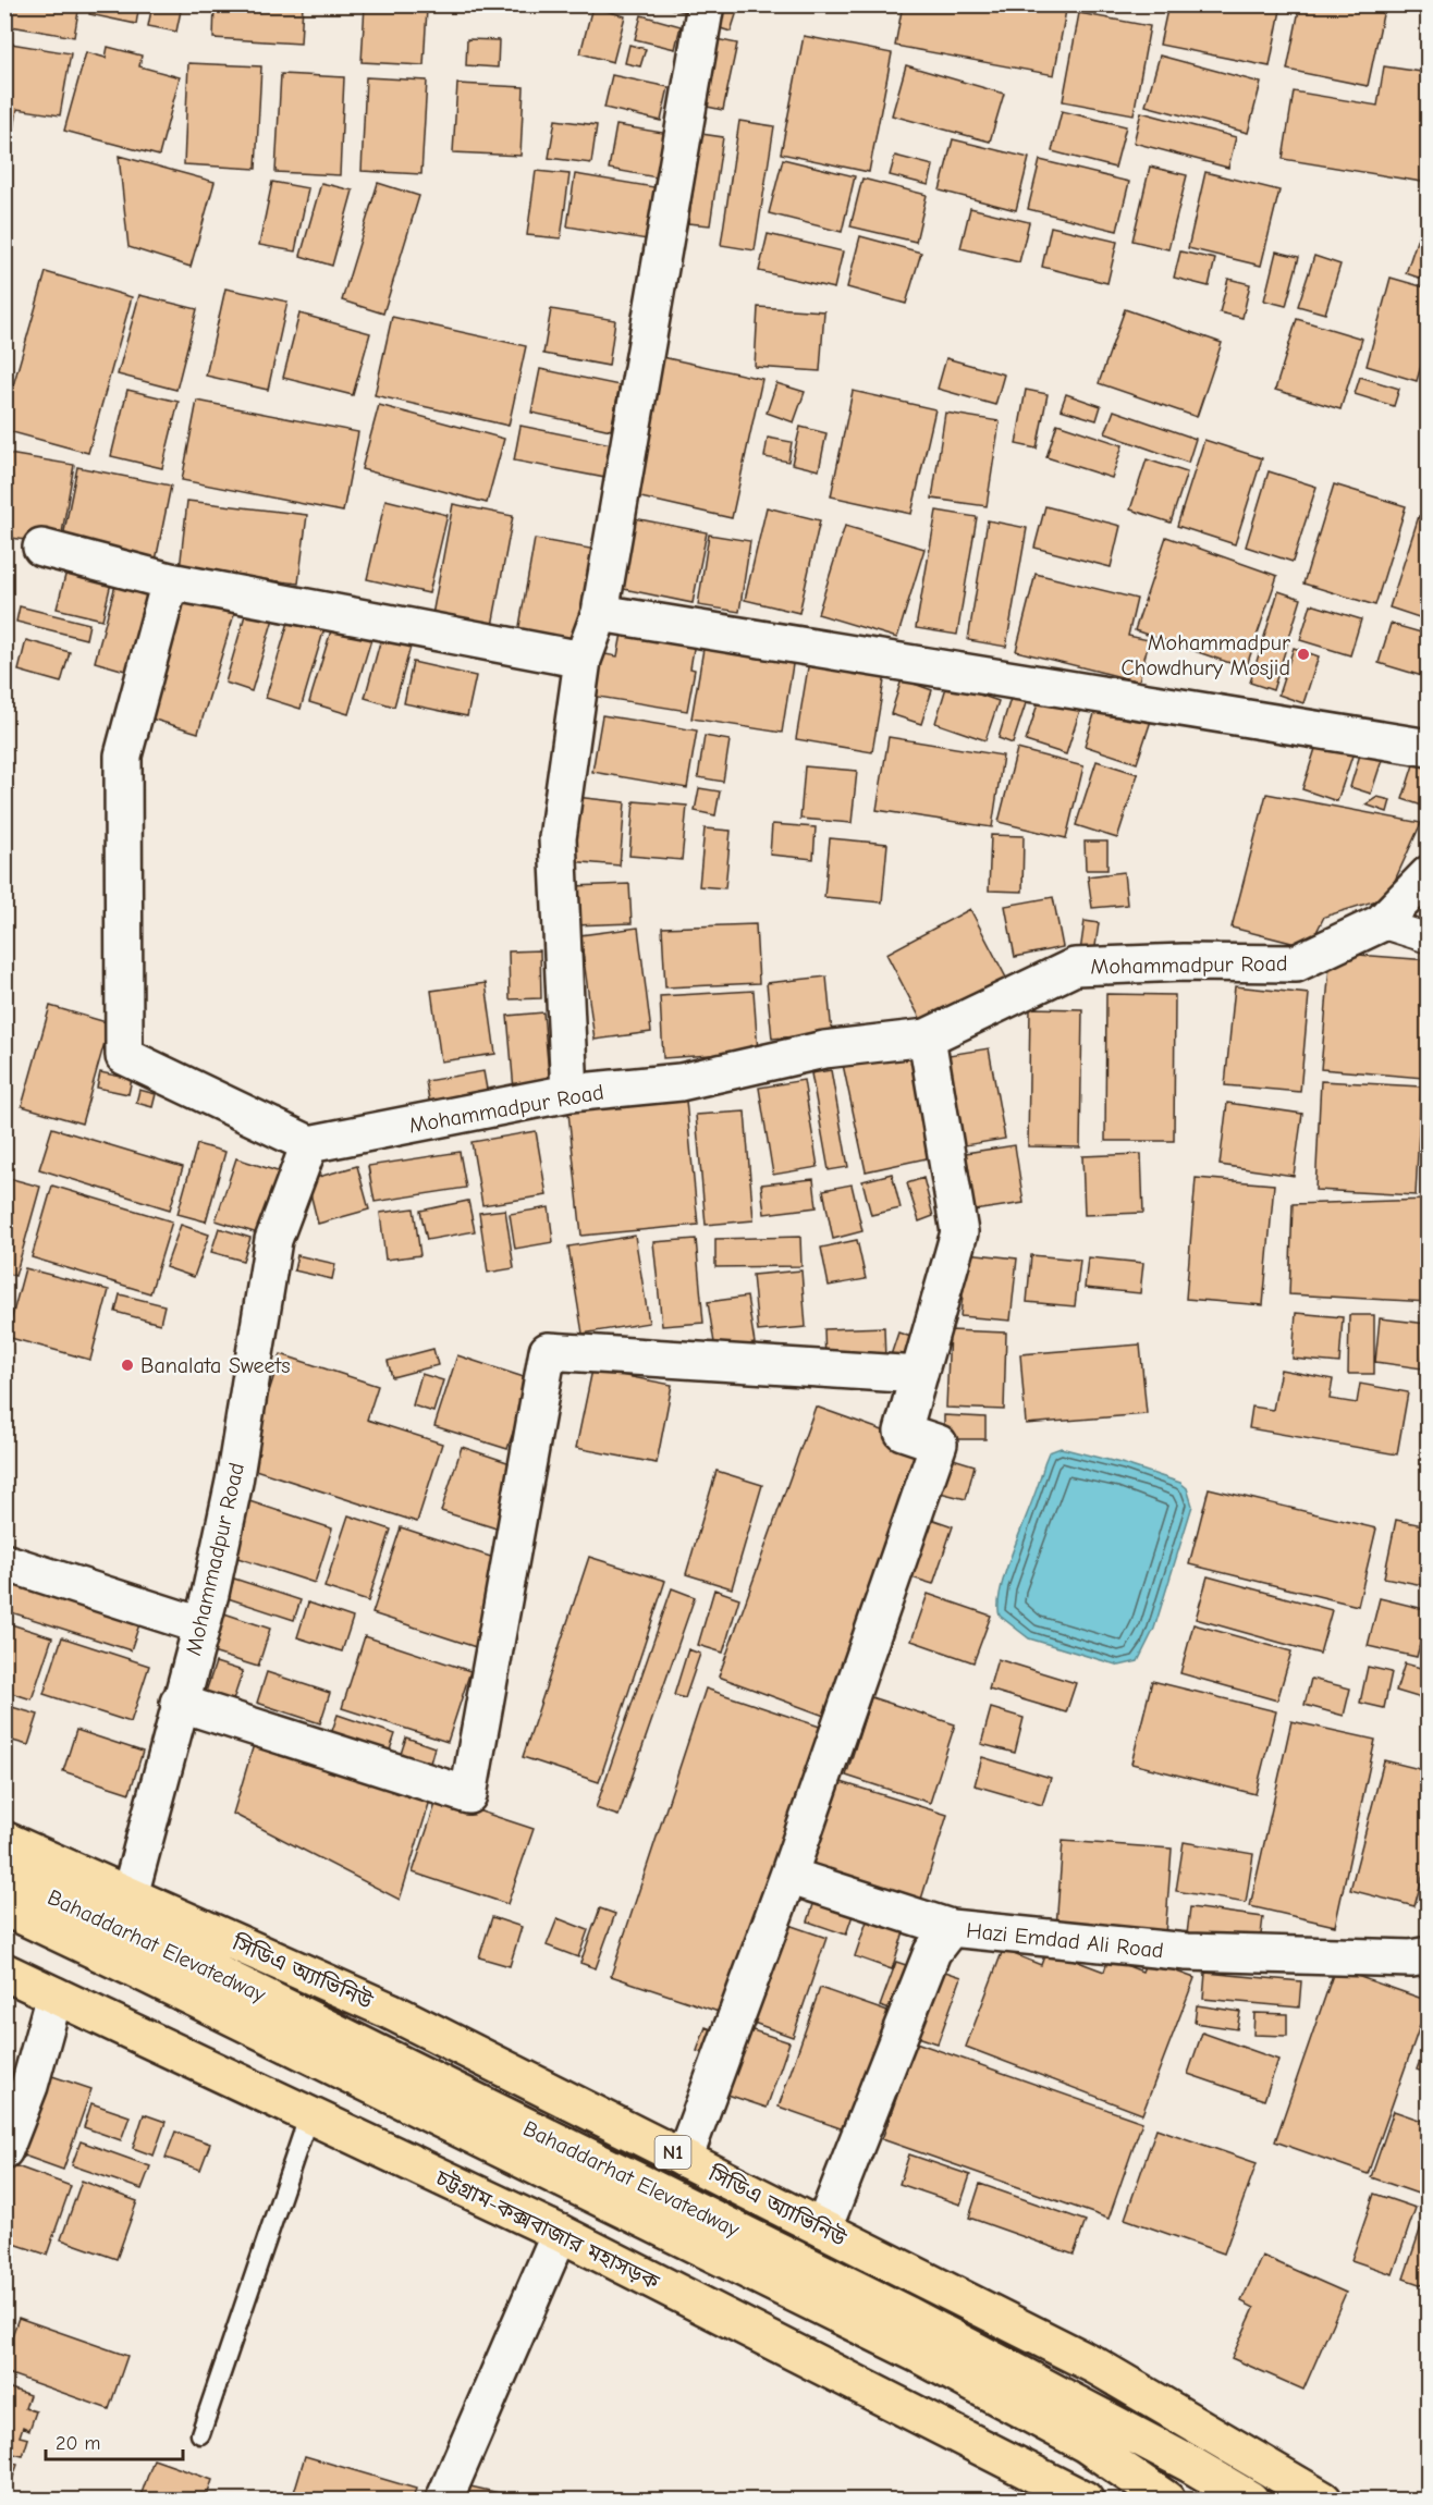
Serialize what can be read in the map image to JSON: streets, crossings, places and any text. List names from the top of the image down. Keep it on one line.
{"streets":{"highway":["Bahaddarhat Elevatedway","সিডিএ অ্যাভিনিউ","N1","চট্টগ্রাম-কক্সবাজার মহাসড়ক"],"street":["Mohammadpur Road","Hazi Emdad Ali Road"]},"crossings":[["Mohammadpur Road","সিডিএ অ্যাভিনিউ"],["Hazi Emdad Ali Road","সিডিএ অ্যাভিনিউ"]],"places":["Mohammadpur Chowdhury Mosjid","Banalata Sweets"],"scale_bar":"20 m"}
